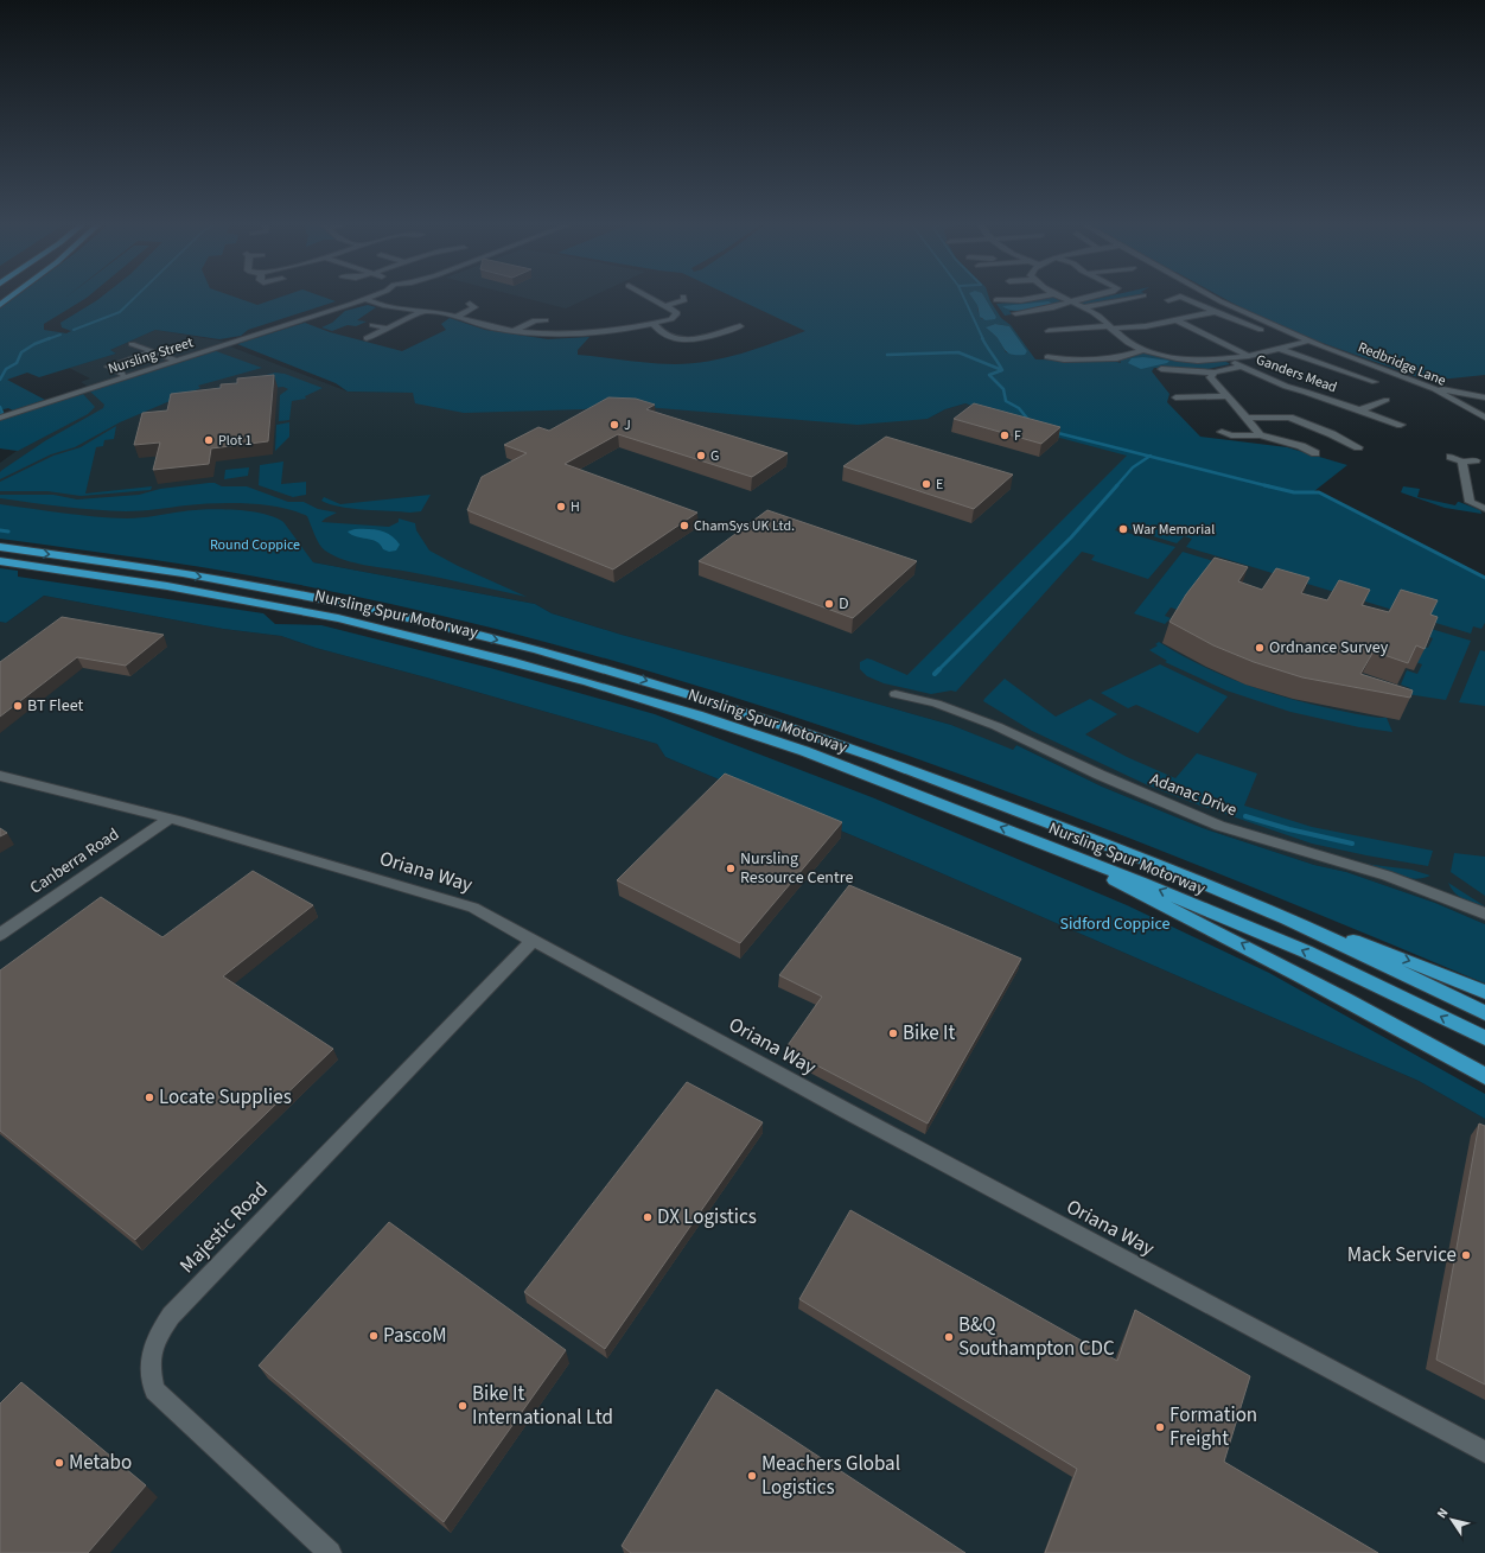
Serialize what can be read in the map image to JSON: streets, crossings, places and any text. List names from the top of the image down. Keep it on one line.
{"streets":{"highway":["Nursling Spur Motorway"],"street":["Nursling Street","Redbridge Lane","Ganders Mead","Adanac Drive","Canberra Road","Oriana Way","Majestic Road"]},"crossings":[["Canberra Road","Oriana Way"],["Oriana Way","Majestic Road"]],"parks":["Round Coppice","Sidford Coppice"],"places":["J","F","Plot 1","G","E","H","ChamSys UK Ltd.","War Memorial","D","Ordnance Survey","BT Fleet","Nursling Resource Centre","Bike It","Locate Supplies","DX Logistics","Mack Service","PascoM","B&Q Southampton CDC","Bike It International Ltd","Formation Freight","Metabo","Meachers Global Logistics"],"north":"top left"}
